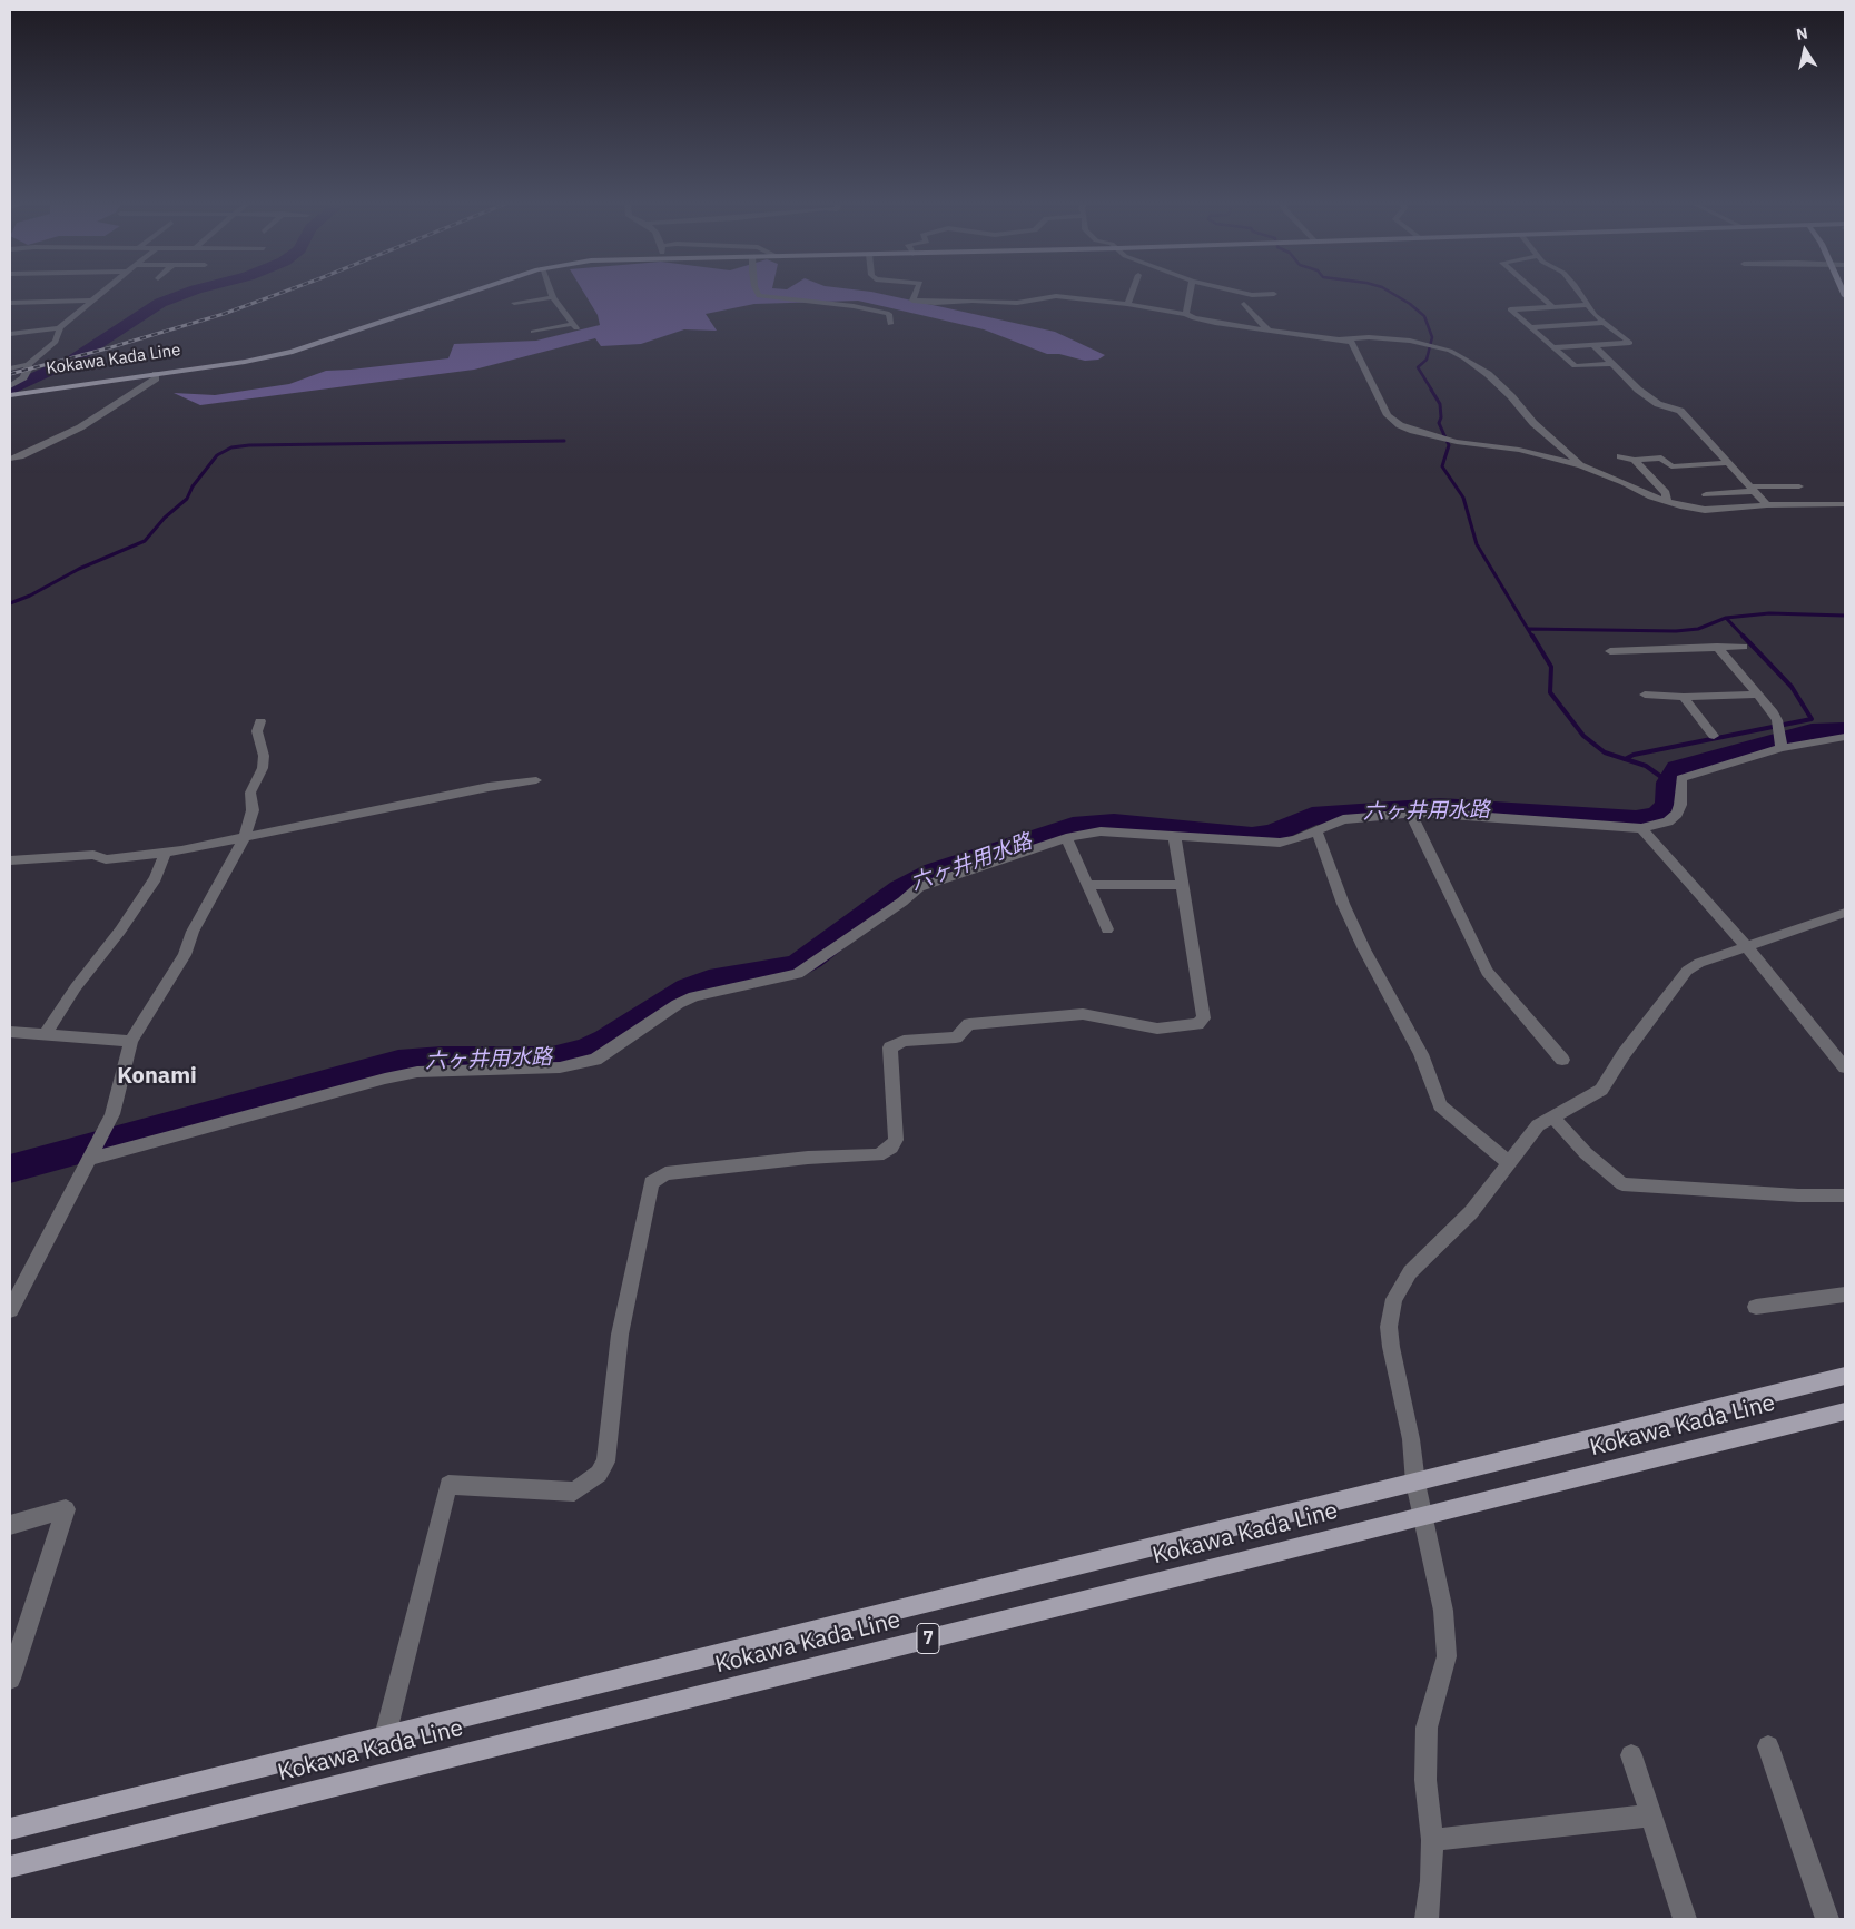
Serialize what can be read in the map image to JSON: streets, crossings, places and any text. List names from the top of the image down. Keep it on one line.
{"streets":{"main road":["Kokawa Kada Line","7"]},"districts":["Konami"],"water":["六ヶ井用水路"],"north":"top"}
